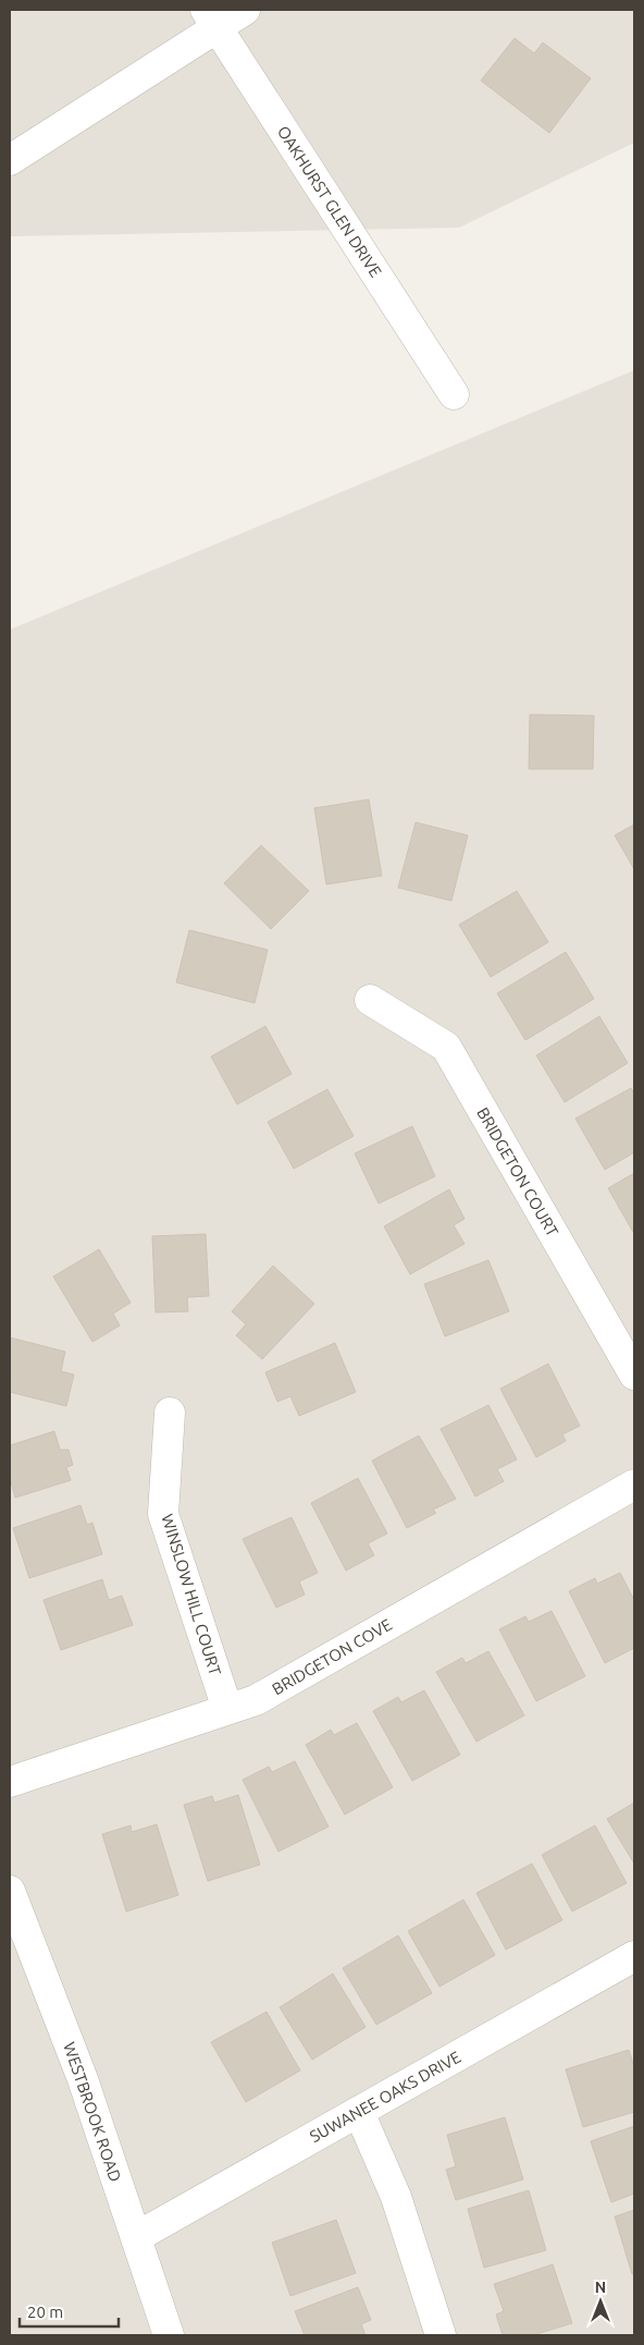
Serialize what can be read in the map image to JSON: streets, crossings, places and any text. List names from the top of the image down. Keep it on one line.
{"streets":{"street":["OAKHURST GLEN DRIVE","BRIDGETON COURT","WINSLOW HILL COURT","BRIDGETON COVE","SUWANEE OAKS DRIVE","WESTBROOK ROAD"]},"crossings":[["WINSLOW HILL COURT","BRIDGETON COVE"],["SUWANEE OAKS DRIVE","WESTBROOK ROAD"]],"scale_bar":"20 m","north":"top"}
